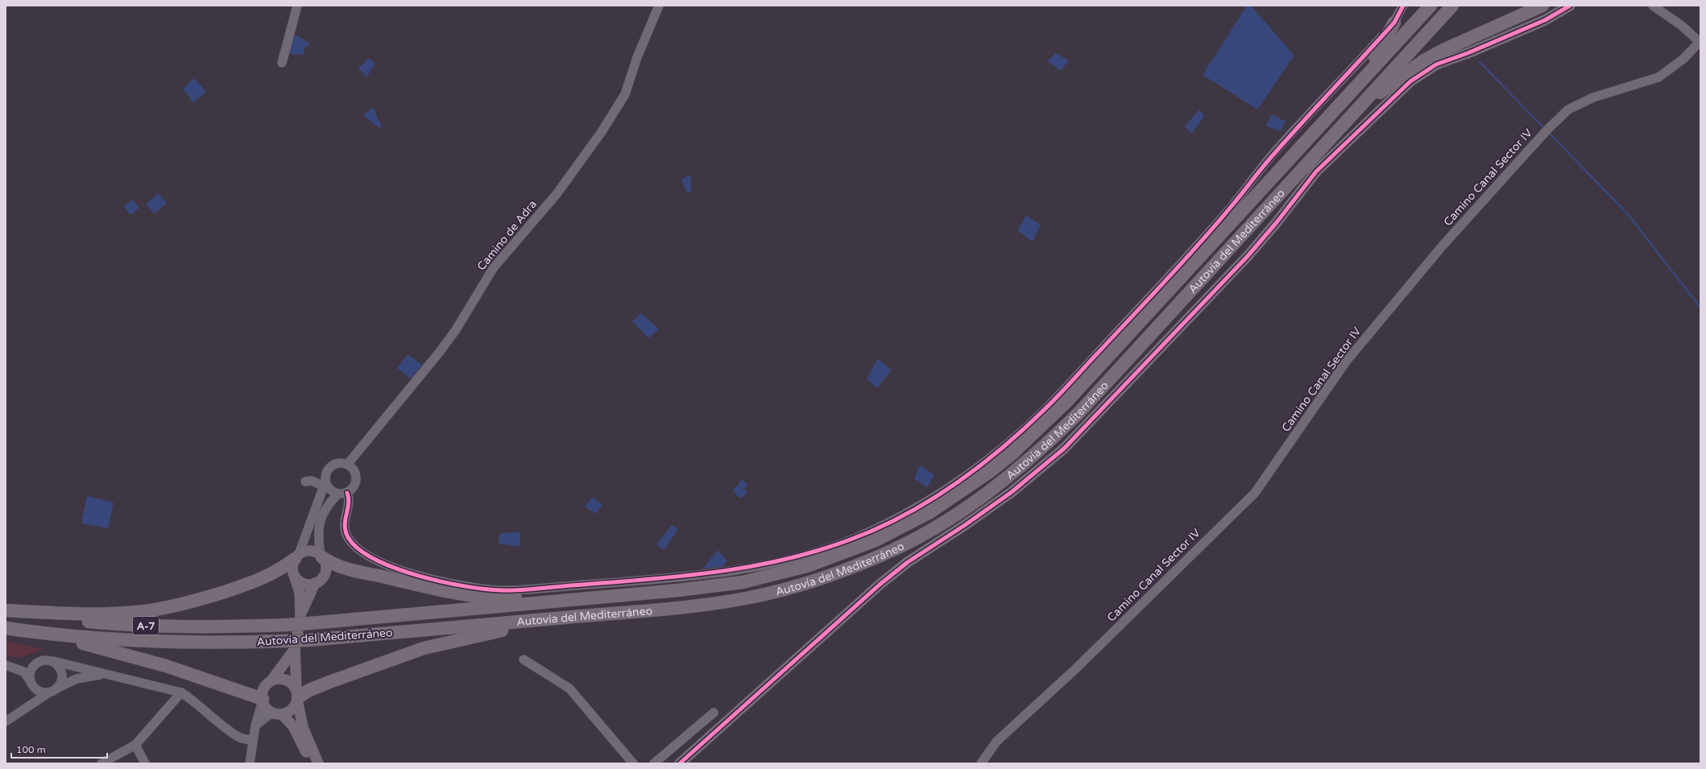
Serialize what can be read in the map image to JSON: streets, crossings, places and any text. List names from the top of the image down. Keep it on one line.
{"streets":{"highway":["Autovía del Mediterráneo","A-7"],"street":["Camino Canal Sector IV","Camino de Adra"]},"scale_bar":"100 m"}
